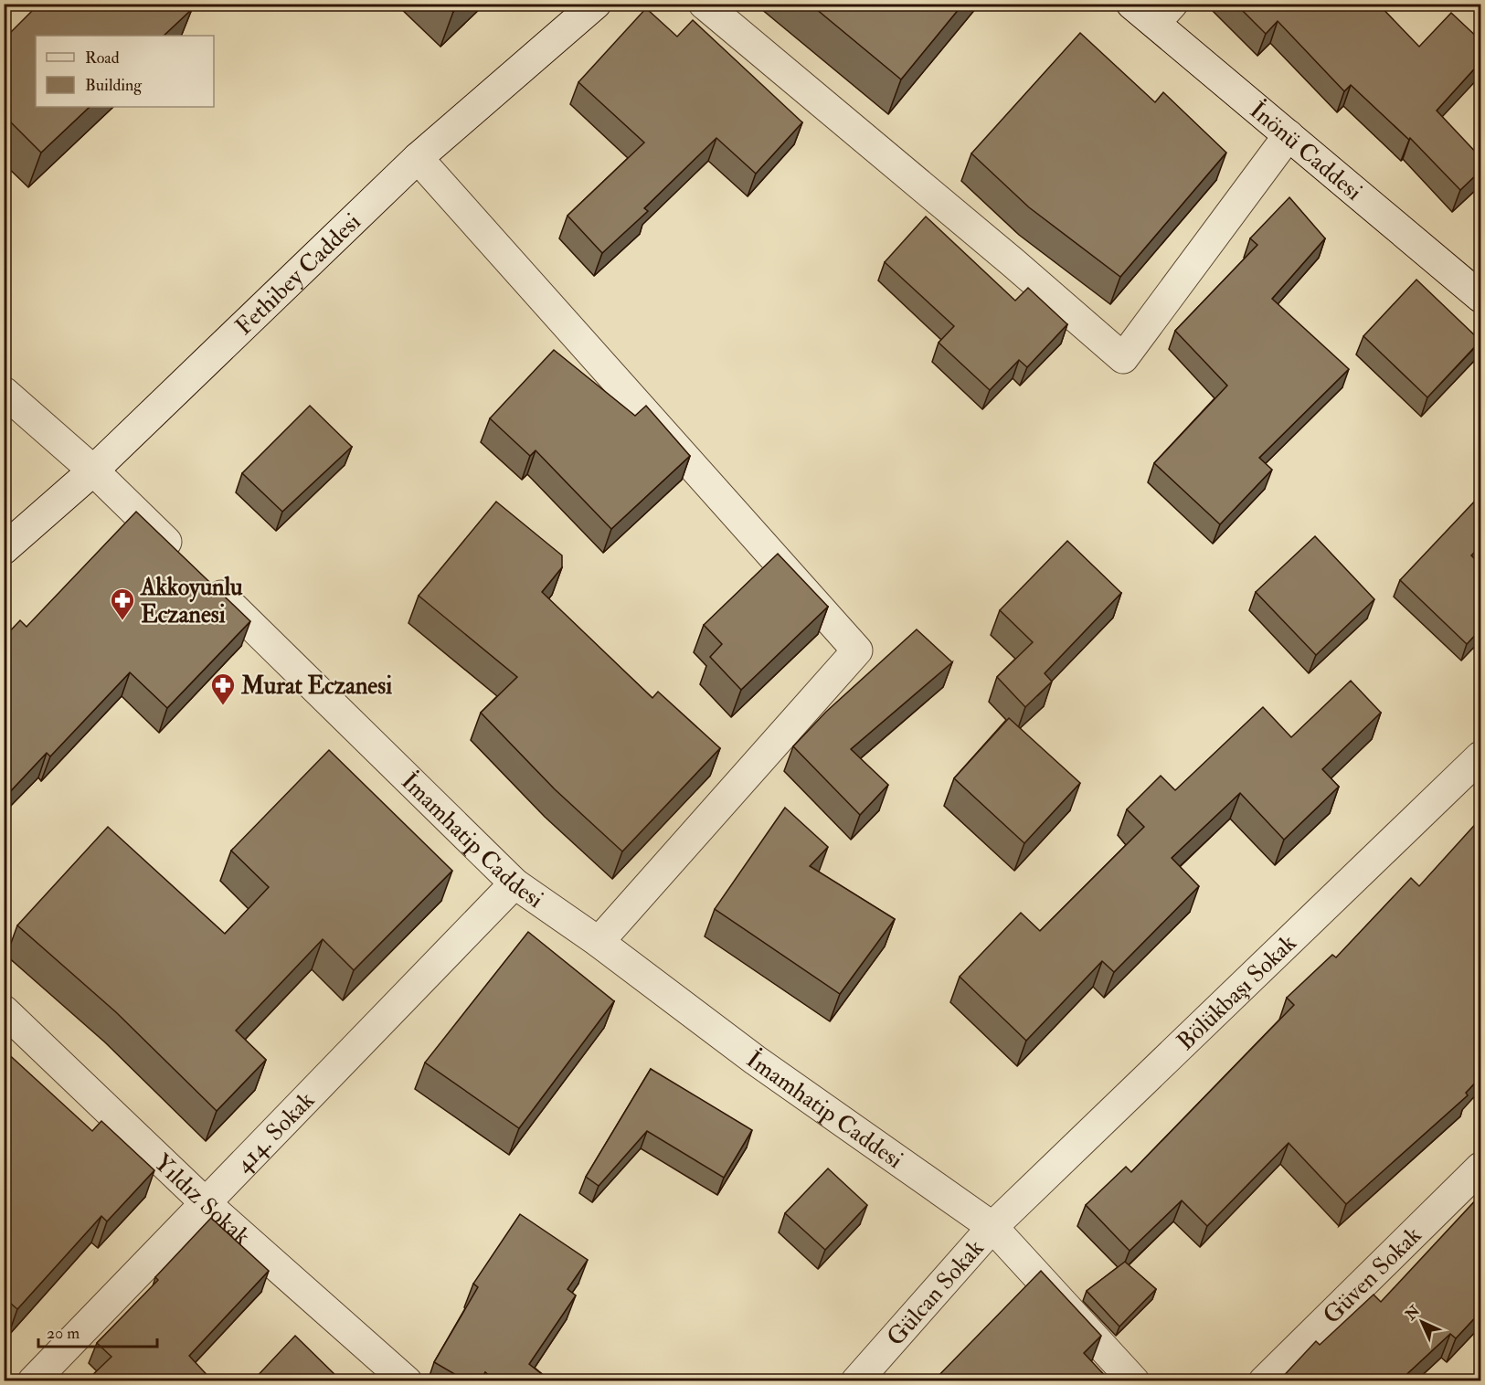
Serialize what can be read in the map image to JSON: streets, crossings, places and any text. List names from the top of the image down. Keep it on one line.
{"streets":{"street":["İnönü Caddesi","Fethibey Caddesi","İmamhatip Caddesi","Bölükbaşı Sokak","414. Sokak","Yıldız Sokak","Güven Sokak","Gülcan Sokak"]},"crossings":[["Fethibey Caddesi","İmamhatip Caddesi"],["İmamhatip Caddesi","Bölükbaşı Sokak"],["İmamhatip Caddesi","414. Sokak"],["İmamhatip Caddesi","Gülcan Sokak"],["Bölükbaşı Sokak","Gülcan Sokak"],["414. Sokak","Yıldız Sokak"]],"places":{"pharmacy":["Akkoyunlu Eczanesi","Murat Eczanesi"]},"legend":["Road","Building"],"scale_bar":"20 m","north":"top left"}
